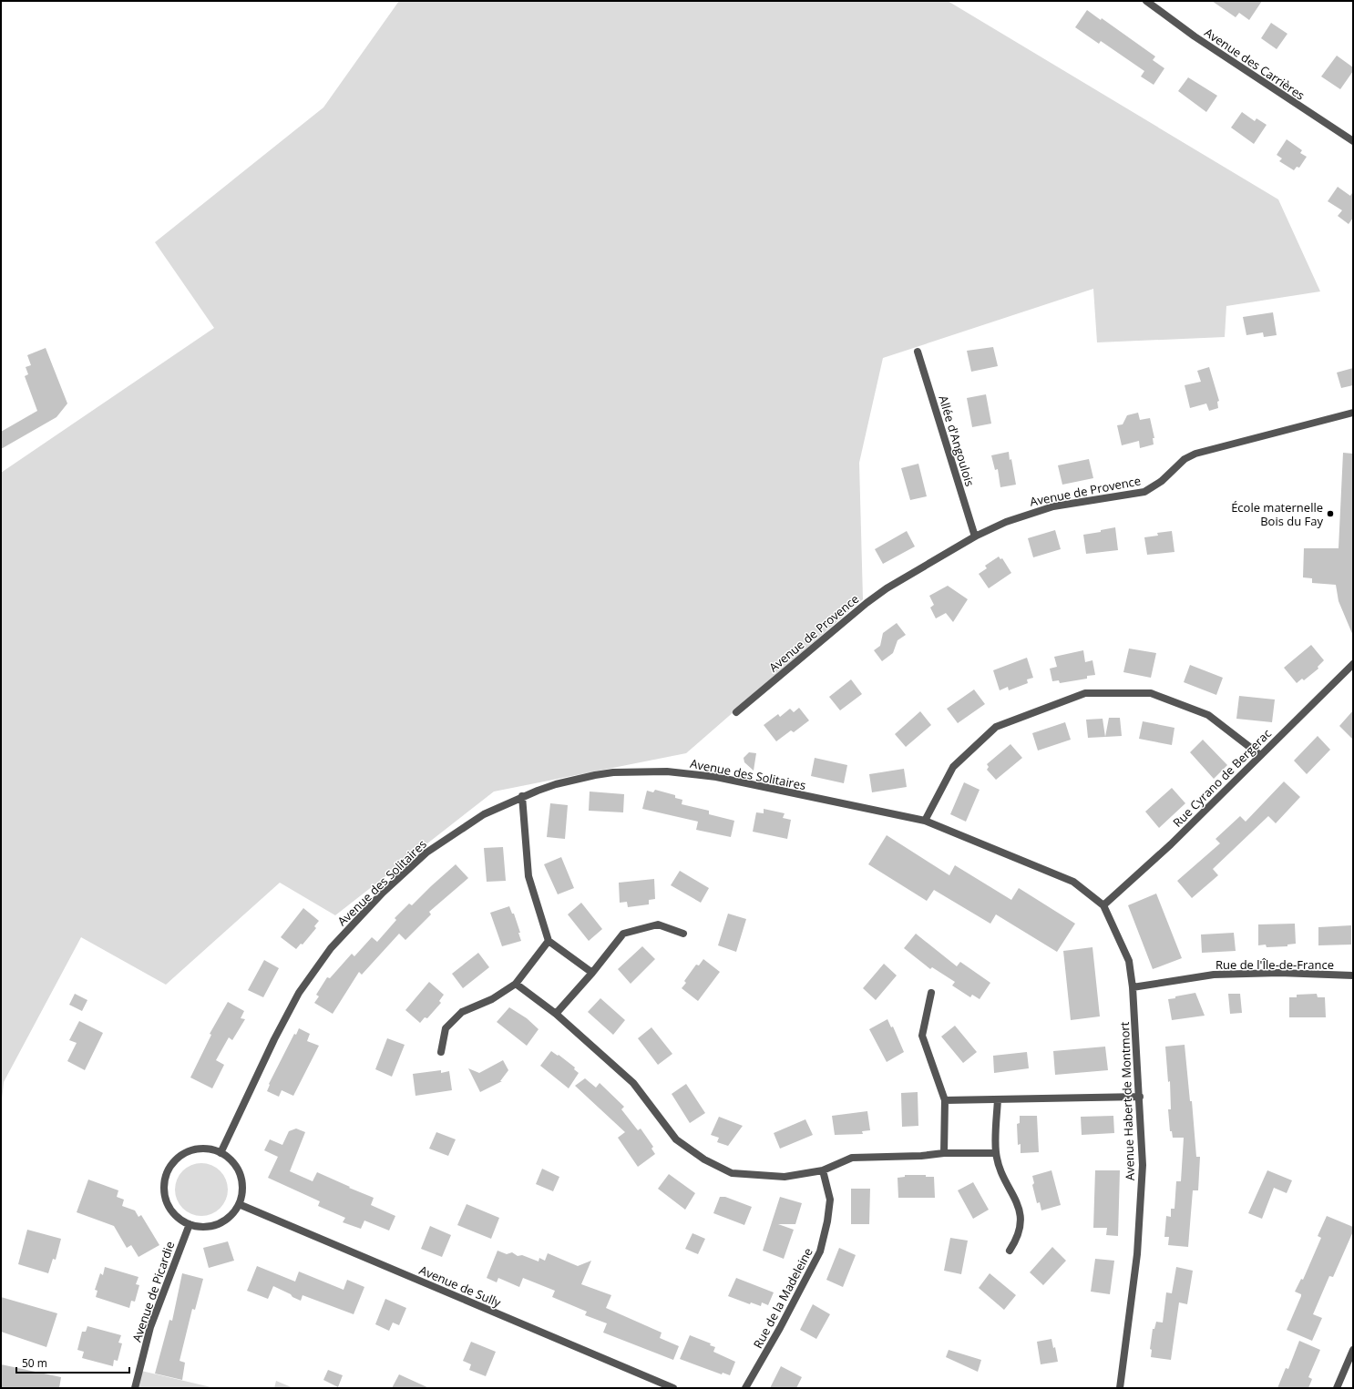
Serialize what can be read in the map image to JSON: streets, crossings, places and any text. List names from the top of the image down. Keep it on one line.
{"streets":{"street":["Avenue des Carrières","Allée d'Angoulois","Avenue de Provence","Avenue des Solitaires","Rue Cyrano de Bergerac","Rue de l'Île-de-France","Avenue Habert de Montmort","Avenue de Sully","Avenue de Picardie","Rue de la Madeleine"]},"crossings":[["Allée d'Angoulois","Avenue de Provence"],["Avenue des Solitaires","Rue Cyrano de Bergerac"],["Avenue des Solitaires","Avenue Habert de Montmort"],["Avenue des Solitaires","Avenue de Sully"],["Avenue des Solitaires","Avenue de Picardie"],["Rue Cyrano de Bergerac","Avenue Habert de Montmort"],["Rue de l'Île-de-France","Avenue Habert de Montmort"],["Avenue de Sully","Avenue de Picardie"]],"places":["École maternelle Bois du Fay"],"scale_bar":"50 m"}
